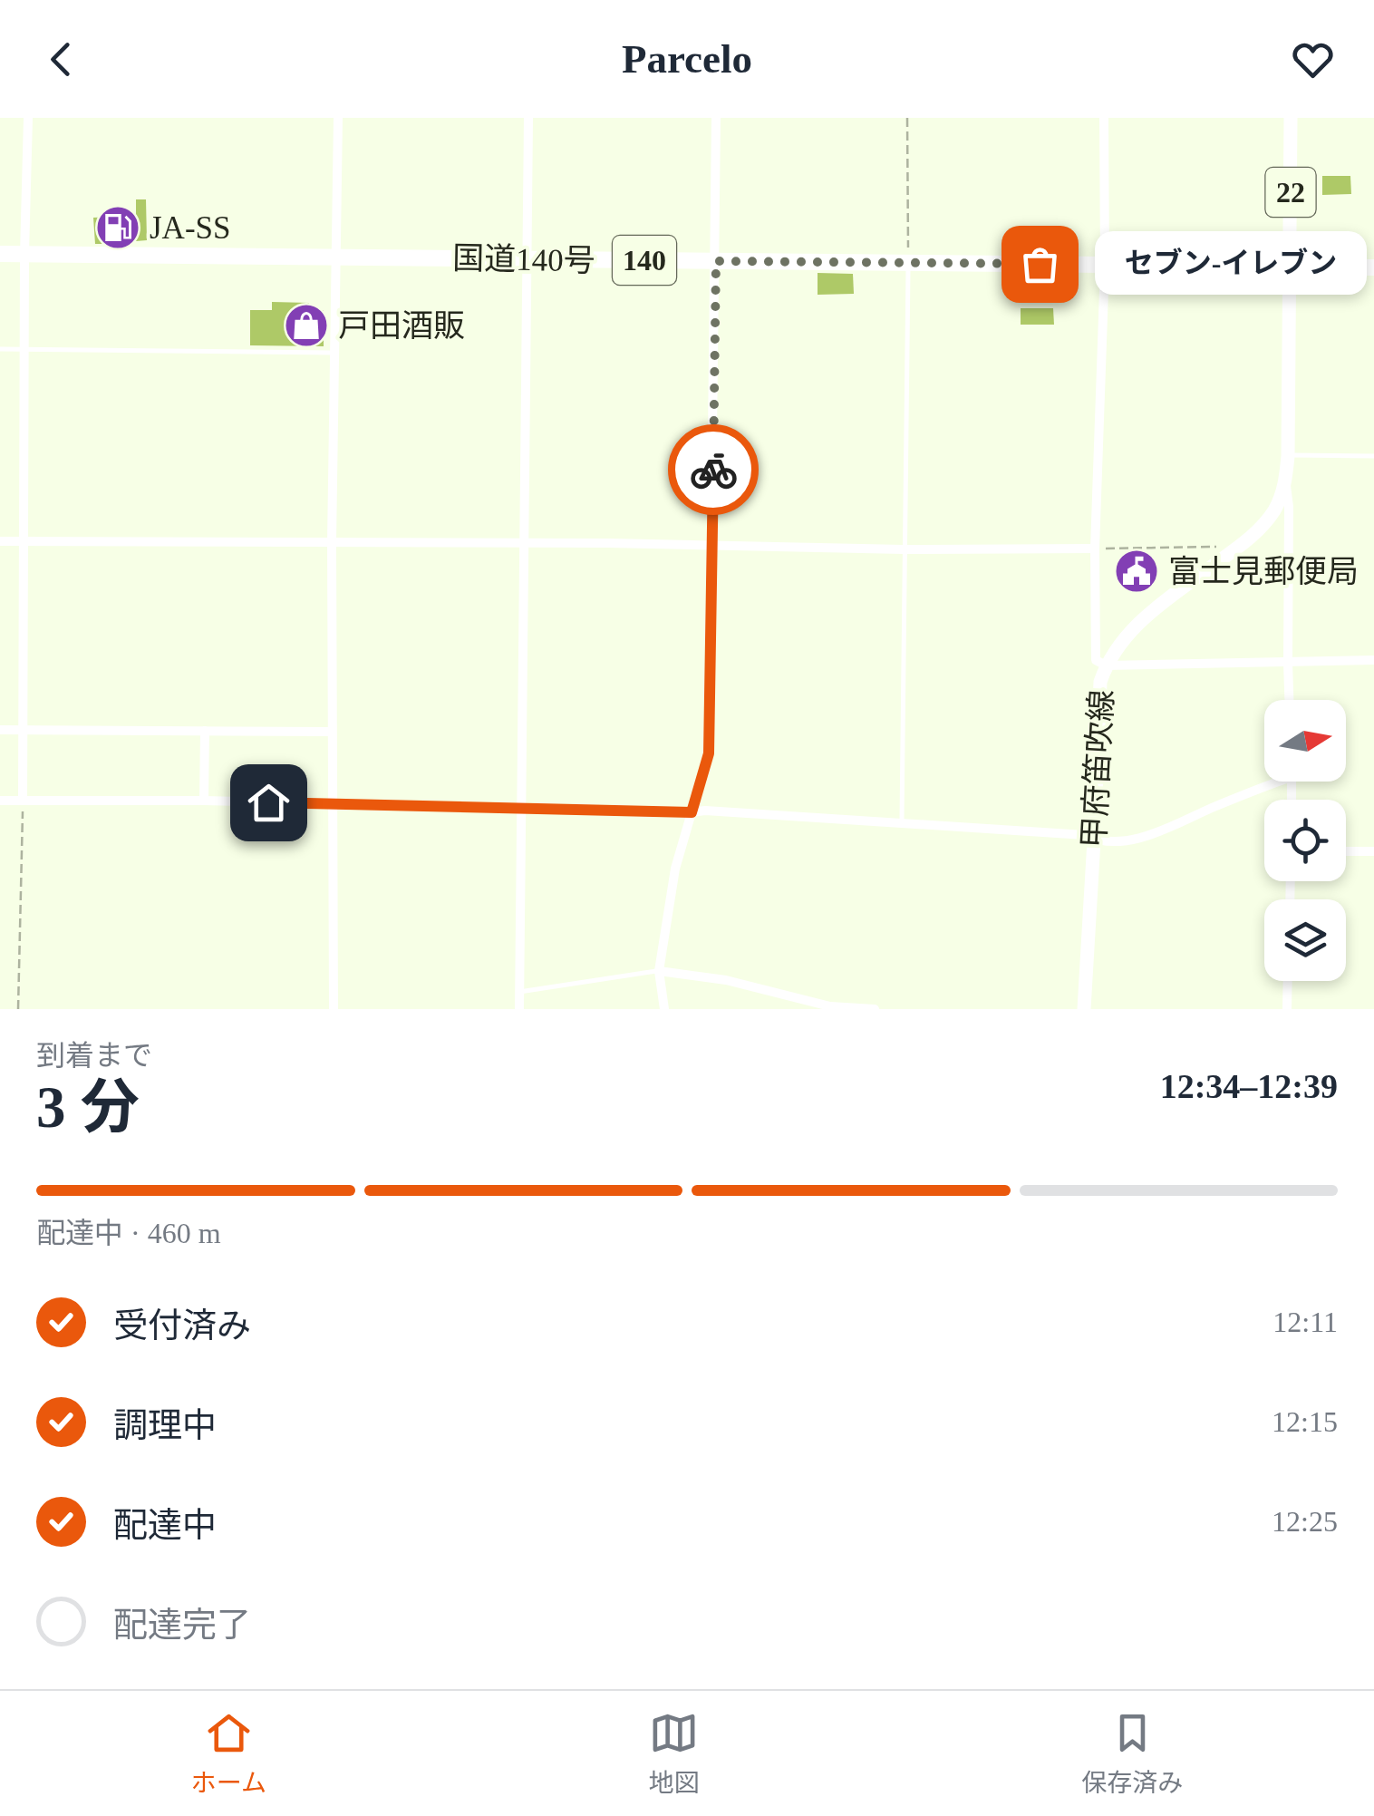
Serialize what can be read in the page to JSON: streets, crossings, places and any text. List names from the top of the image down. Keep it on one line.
{"streets":{"highway":["国道140号","140"],"main road":["22","甲府笛吹線"]},"crossings":[["国道140号","甲府笛吹線"]],"places":{"fuel station":["JA-SS"],"other":["セブン-イレブン"],"shop":["戸田酒販"],"public building":["富士見郵便局"]},"north":"right","page":{"header":"Parcelo","bubble":"セブン-イレブン","heading":["3 分","到着まで","12:34–12:39"],"bar":"配達中 · 460 m","list":[["受付済み","12:11"],["調理中","12:15"],["配達中","12:25"],"配達完了"],"tabs":["ホーム","地図","保存済み"]}}
